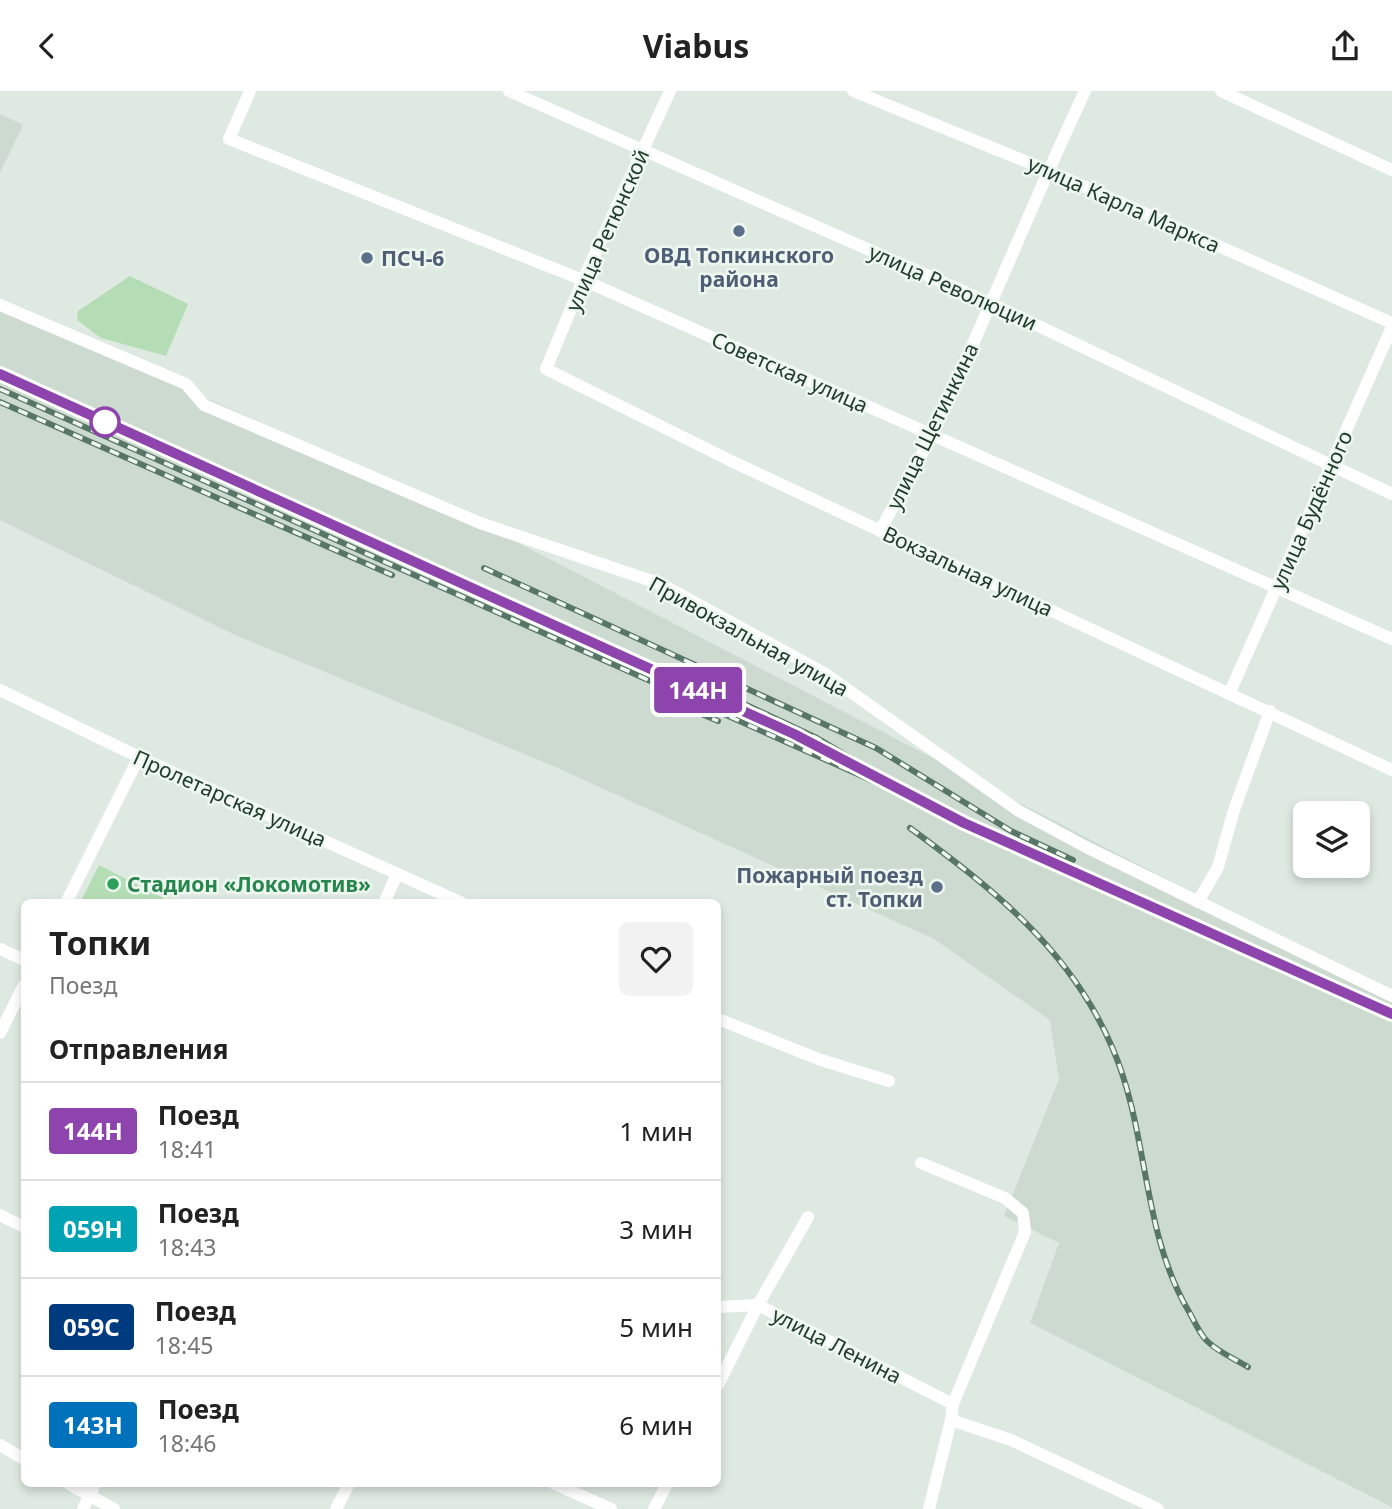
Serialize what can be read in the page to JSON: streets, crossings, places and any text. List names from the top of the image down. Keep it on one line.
{"streets":{"street":["улица Карла Маркса","улица Ретюнской","улица Революции","Советская улица","улица Щетинкина","улица Будённого","Вокзальная улица","Привокзальная улица","Пролетарская улица","улица Ленина"]},"crossings":[["улица Карла Маркса","улица Щетинкина"],["улица Карла Маркса","улица Будённого"],["улица Ретюнской","улица Революции"],["улица Ретюнской","Советская улица"],["улица Ретюнской","Вокзальная улица"],["улица Революции","улица Щетинкина"],["улица Революции","улица Будённого"],["Советская улица","улица Щетинкина"],["Советская улица","улица Будённого"],["улица Щетинкина","Вокзальная улица"],["улица Будённого","Вокзальная улица"]],"places":["ОВД Топкинского района","ПСЧ-6","Стадион «Локомотив»","Пожарный поезд ст. Топки"],"page":{"header":"Viabus","on_map":"144Н","heading":[["Топки","Поезд"],"Отправления"],"list":[{"mark":"144Н","name":"Поезд","note":"18:41","value":"1 мин"},{"mark":"059Н","name":"Поезд","note":"18:43","value":"3 мин"},{"mark":"059С","name":"Поезд","note":"18:45","value":"5 мин"},{"mark":"143Н","name":"Поезд","note":"18:46","value":"6 мин"}]}}
